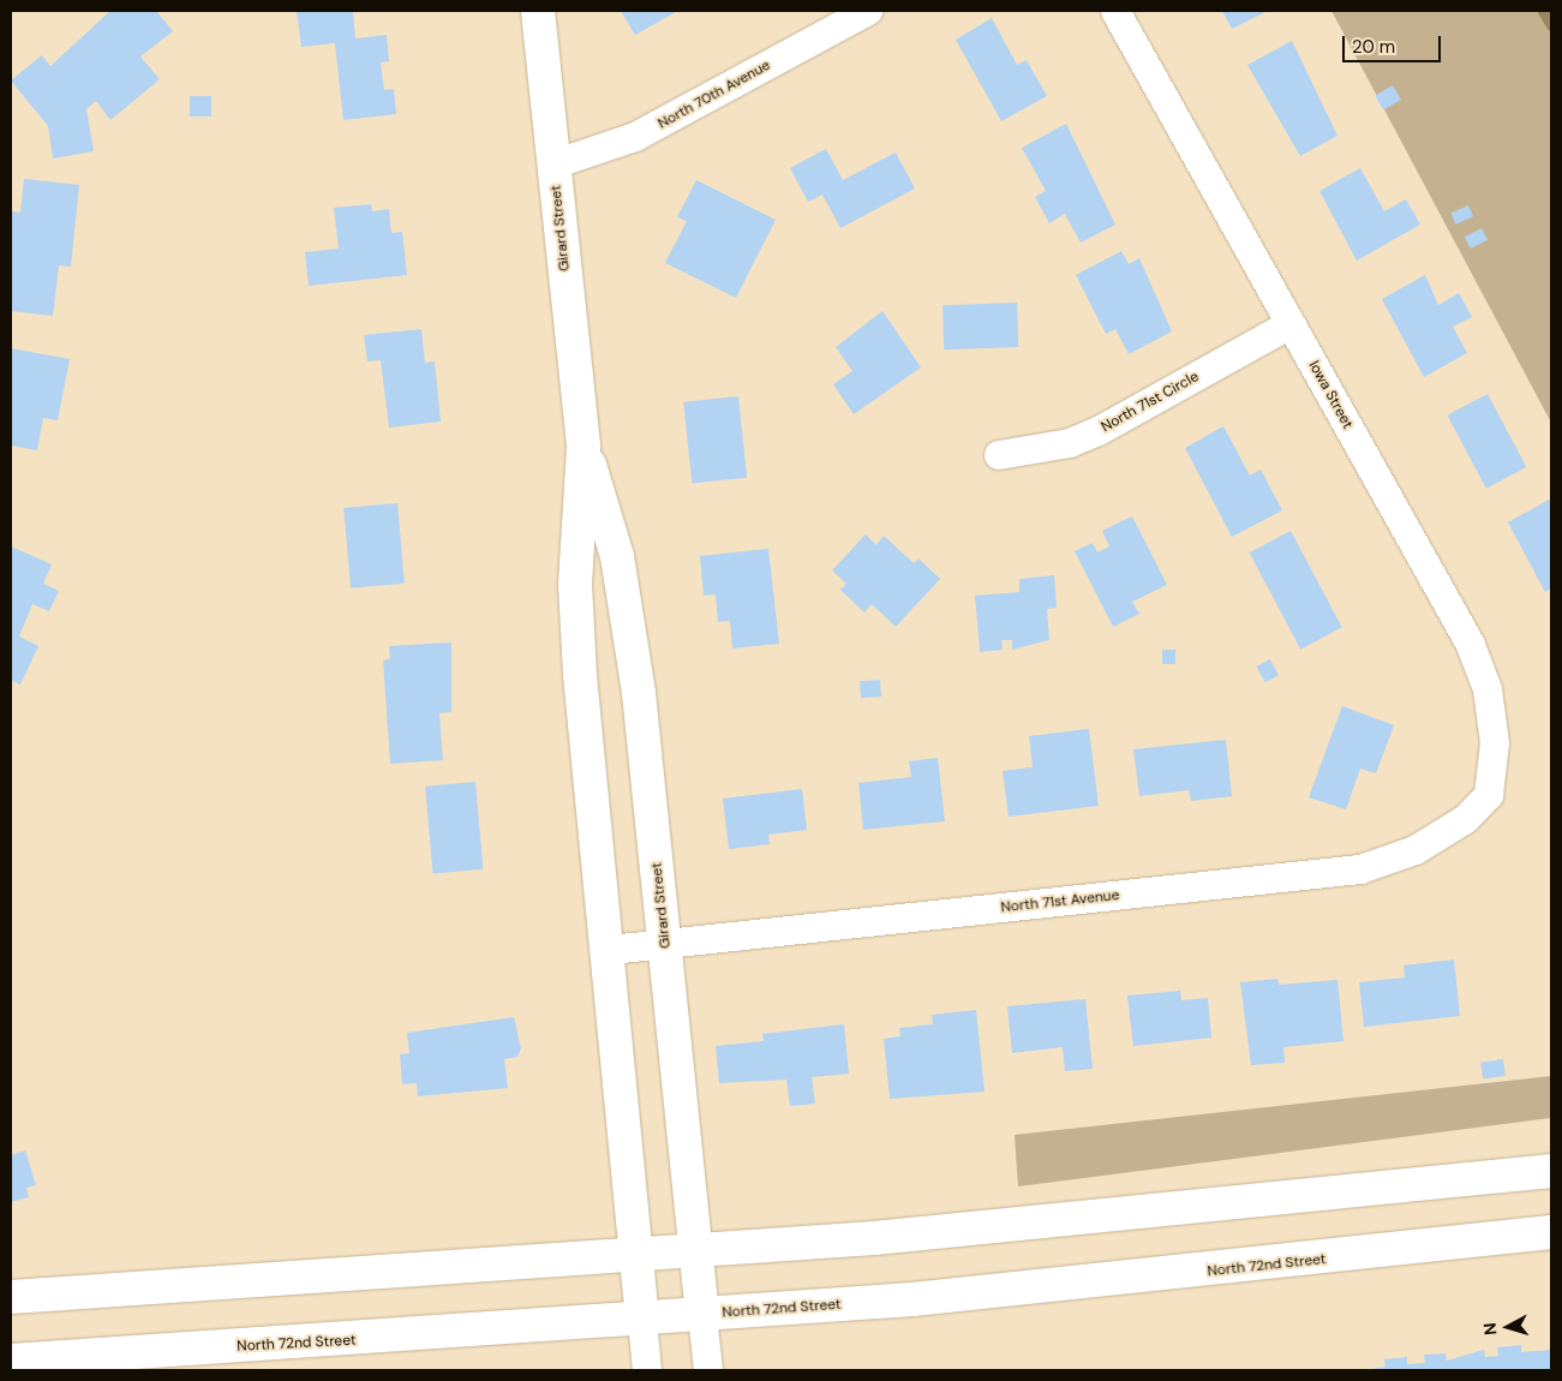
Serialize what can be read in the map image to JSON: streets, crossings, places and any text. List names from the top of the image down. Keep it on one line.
{"streets":{"main road":["Girard Street","North 72nd Street"],"street":["North 70th Avenue","Iowa Street","North 71st Circle","North 71st Avenue"]},"crossings":[["North 70th Avenue","Girard Street"],["Girard Street","North 71st Avenue"],["Girard Street","North 72nd Street"],["Iowa Street","North 71st Circle"],["Iowa Street","North 71st Avenue"]],"scale_bar":"20 m","north":"left"}
